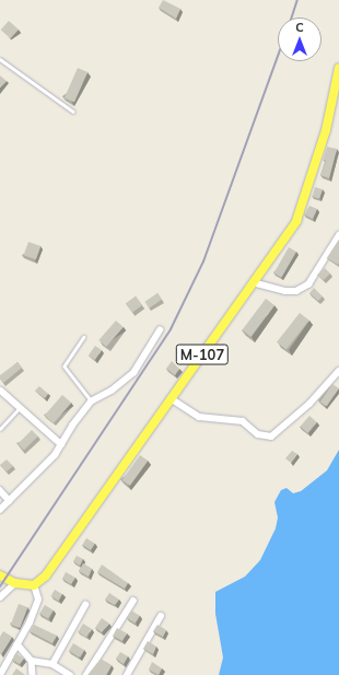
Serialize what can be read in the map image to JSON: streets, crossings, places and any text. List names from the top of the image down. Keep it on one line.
{"streets":{"main road":["М-107"]},"north":"top"}
